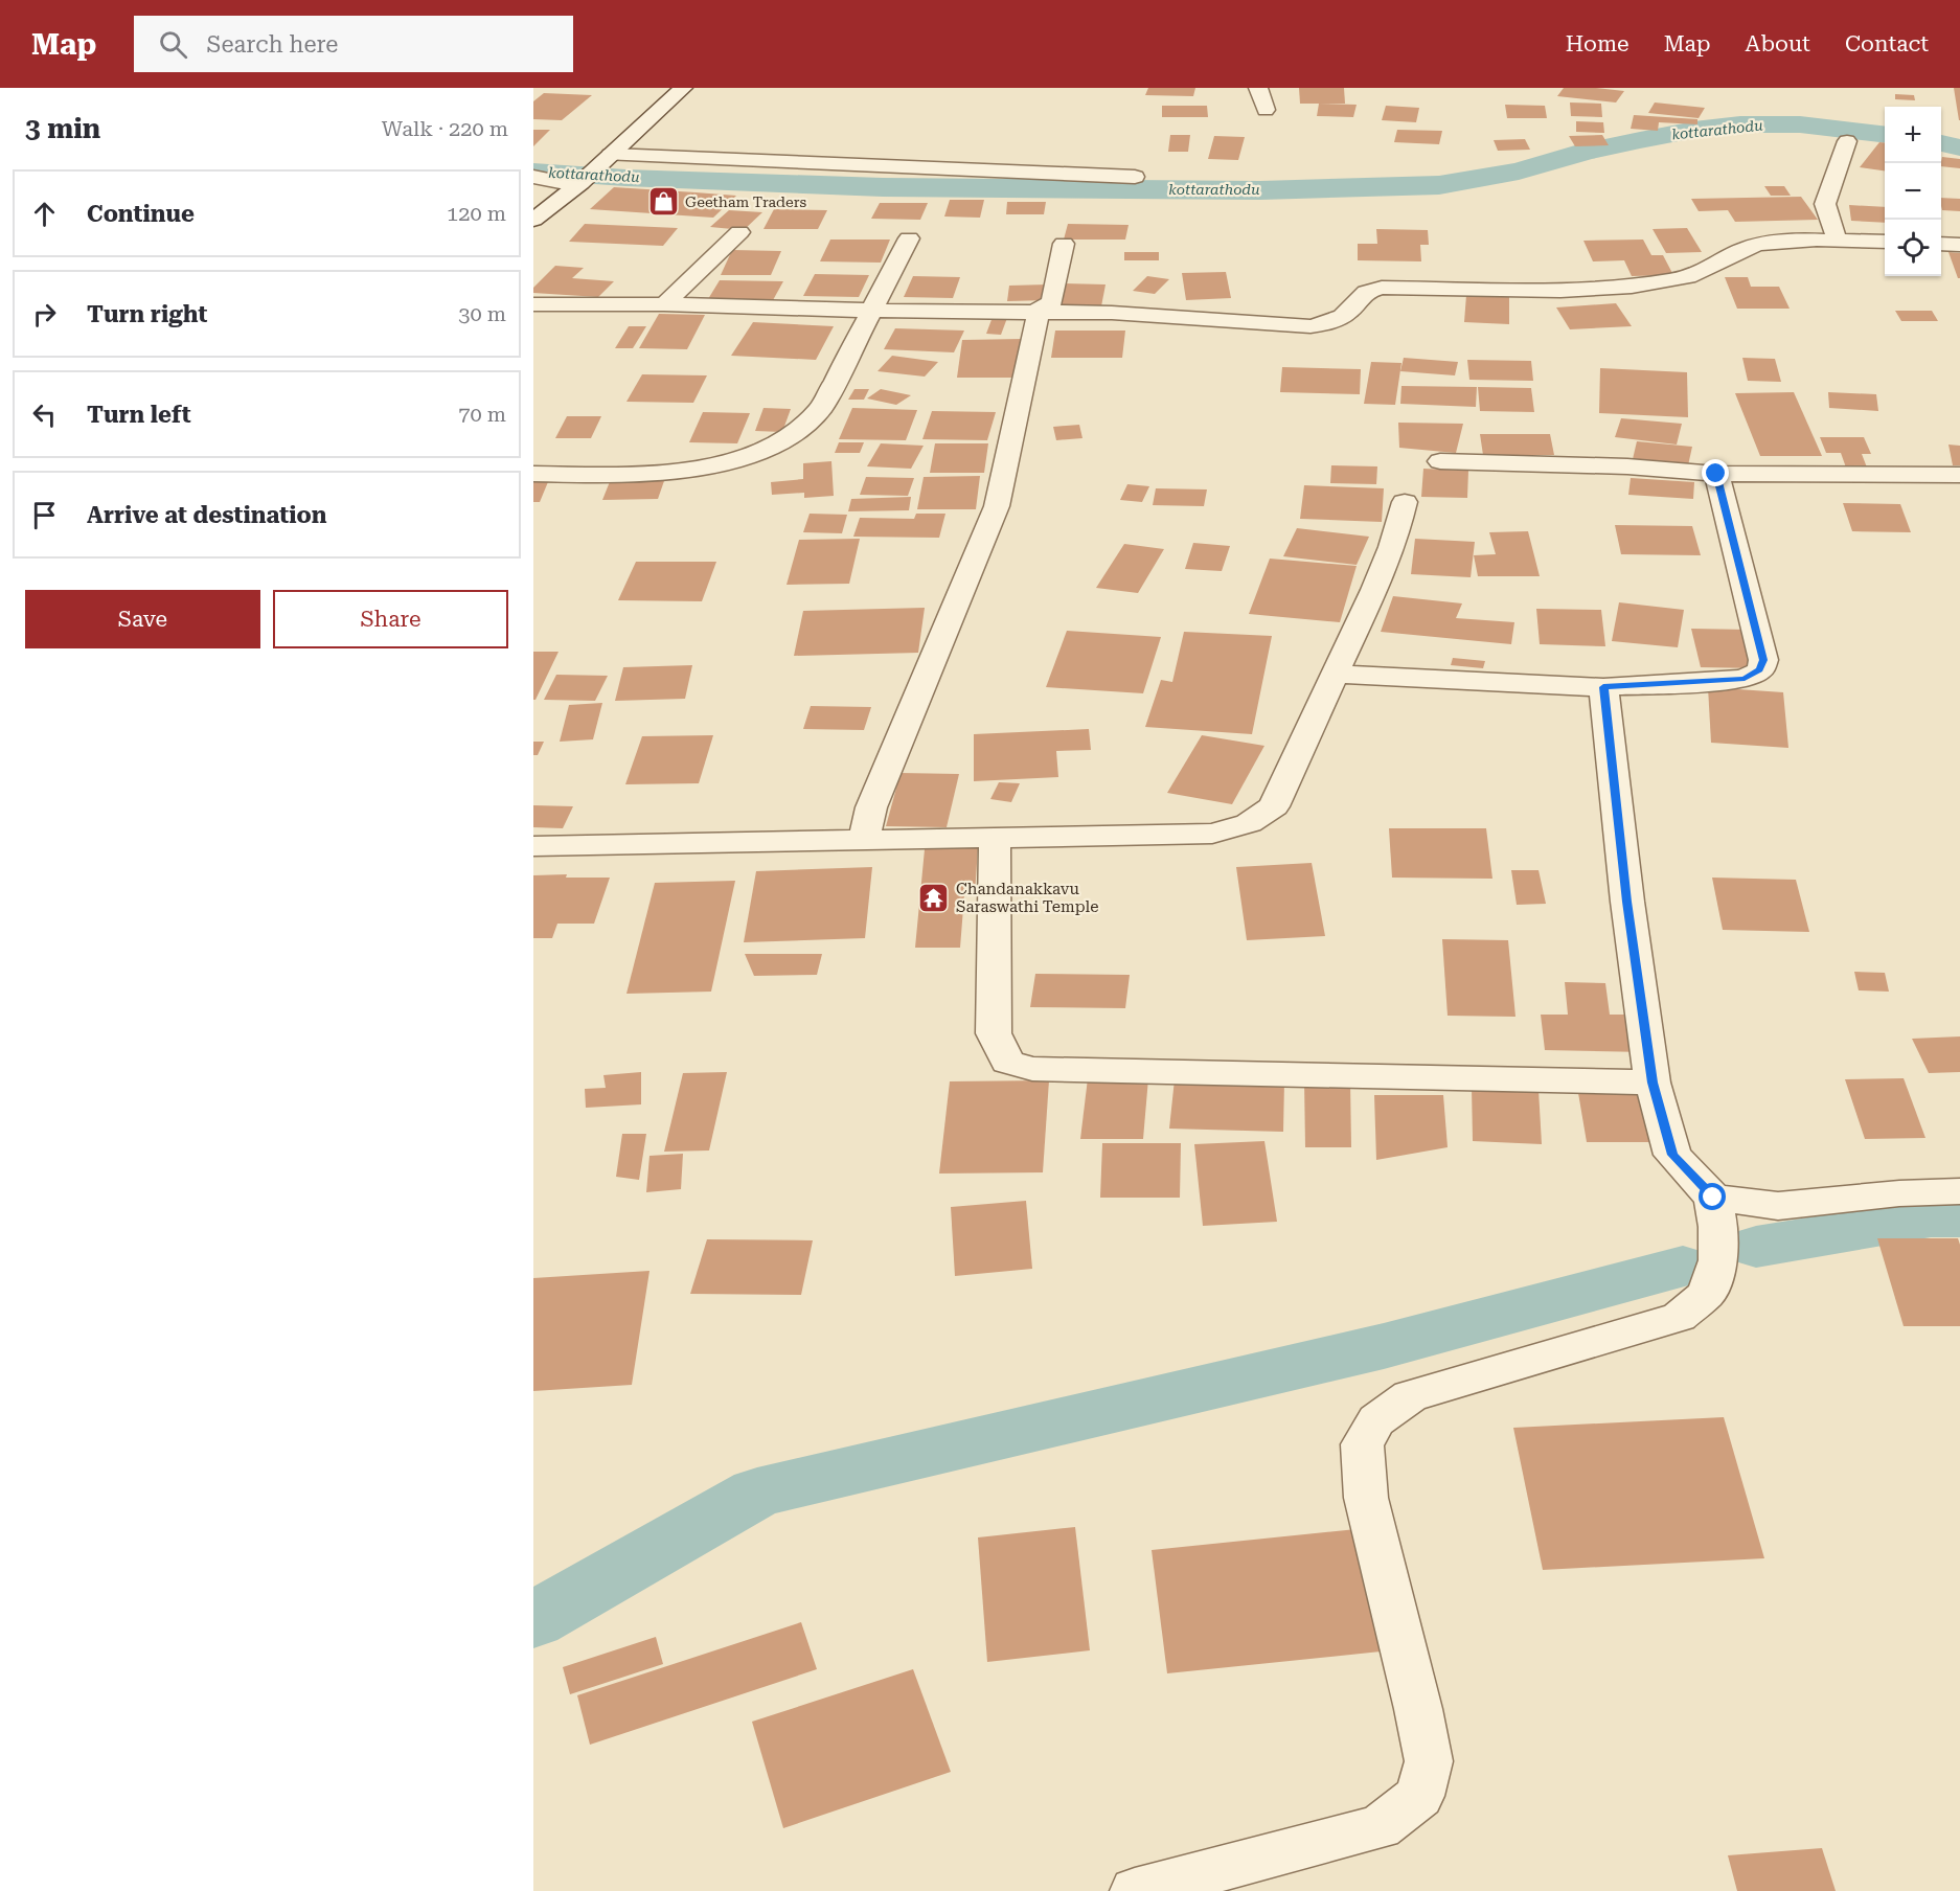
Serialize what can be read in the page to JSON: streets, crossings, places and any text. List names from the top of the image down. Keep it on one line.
{"water":["kottarathodu"],"places":{"shop":["Geetham Traders"],"temple":["Chandanakkavu Saraswathi Temple"]},"page":{"header":"Map","search":"Search here","nav":["Home","Map","About","Contact"],"heading":["3 min","Walk · 220 m"],"map_buttons":["+","−"],"list":[["Continue","120 m"],["Turn right","30 m"],["Turn left","70 m"],"Arrive at destination"],"buttons":["Save","Share"]}}
